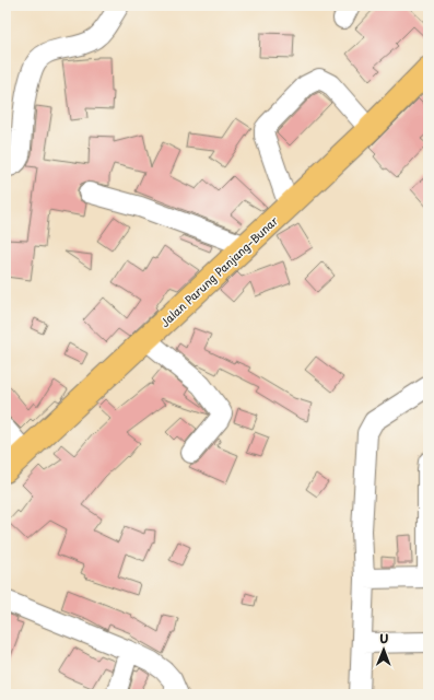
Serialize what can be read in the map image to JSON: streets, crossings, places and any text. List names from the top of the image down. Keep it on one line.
{"streets":{"main road":["Jalan Parung Panjang–Bunar"]},"north":"top"}
